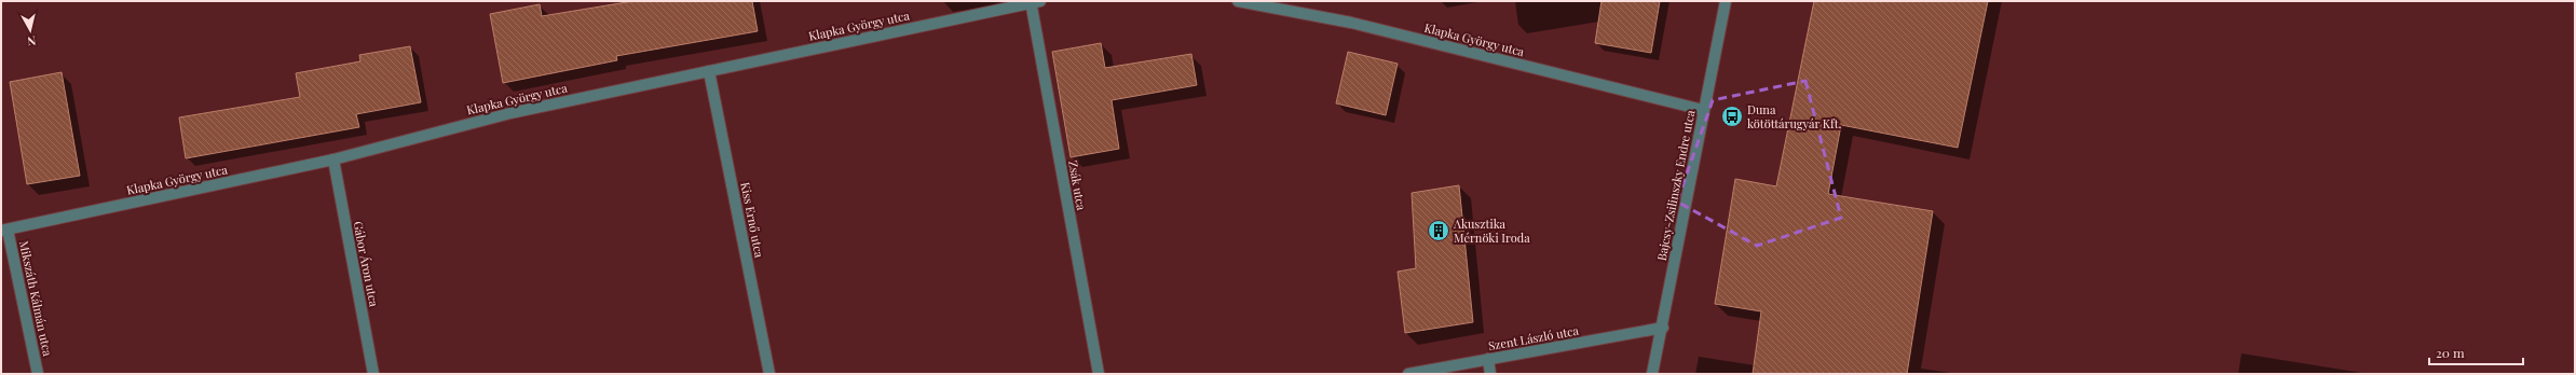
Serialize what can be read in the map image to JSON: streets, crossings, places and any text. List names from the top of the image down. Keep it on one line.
{"streets":{"street":["Klapka György utca","Zsák utca","Bajcsy-Zsilinszky Endre utca","Kiss Ernő utca","Gábor Áron utca","Mikszáth Kálmán utca","Szent László utca"]},"crossings":[["Klapka György utca","Zsák utca"],["Klapka György utca","Bajcsy-Zsilinszky Endre utca"],["Klapka György utca","Kiss Ernő utca"],["Klapka György utca","Gábor Áron utca"],["Klapka György utca","Mikszáth Kálmán utca"],["Bajcsy-Zsilinszky Endre utca","Szent László utca"]],"places":{"bus stop":["Duna kötöttárugyár Kft."],"building":["Akusztika Mérnöki Iroda"]},"scale_bar":"20 m","north":"bottom"}
